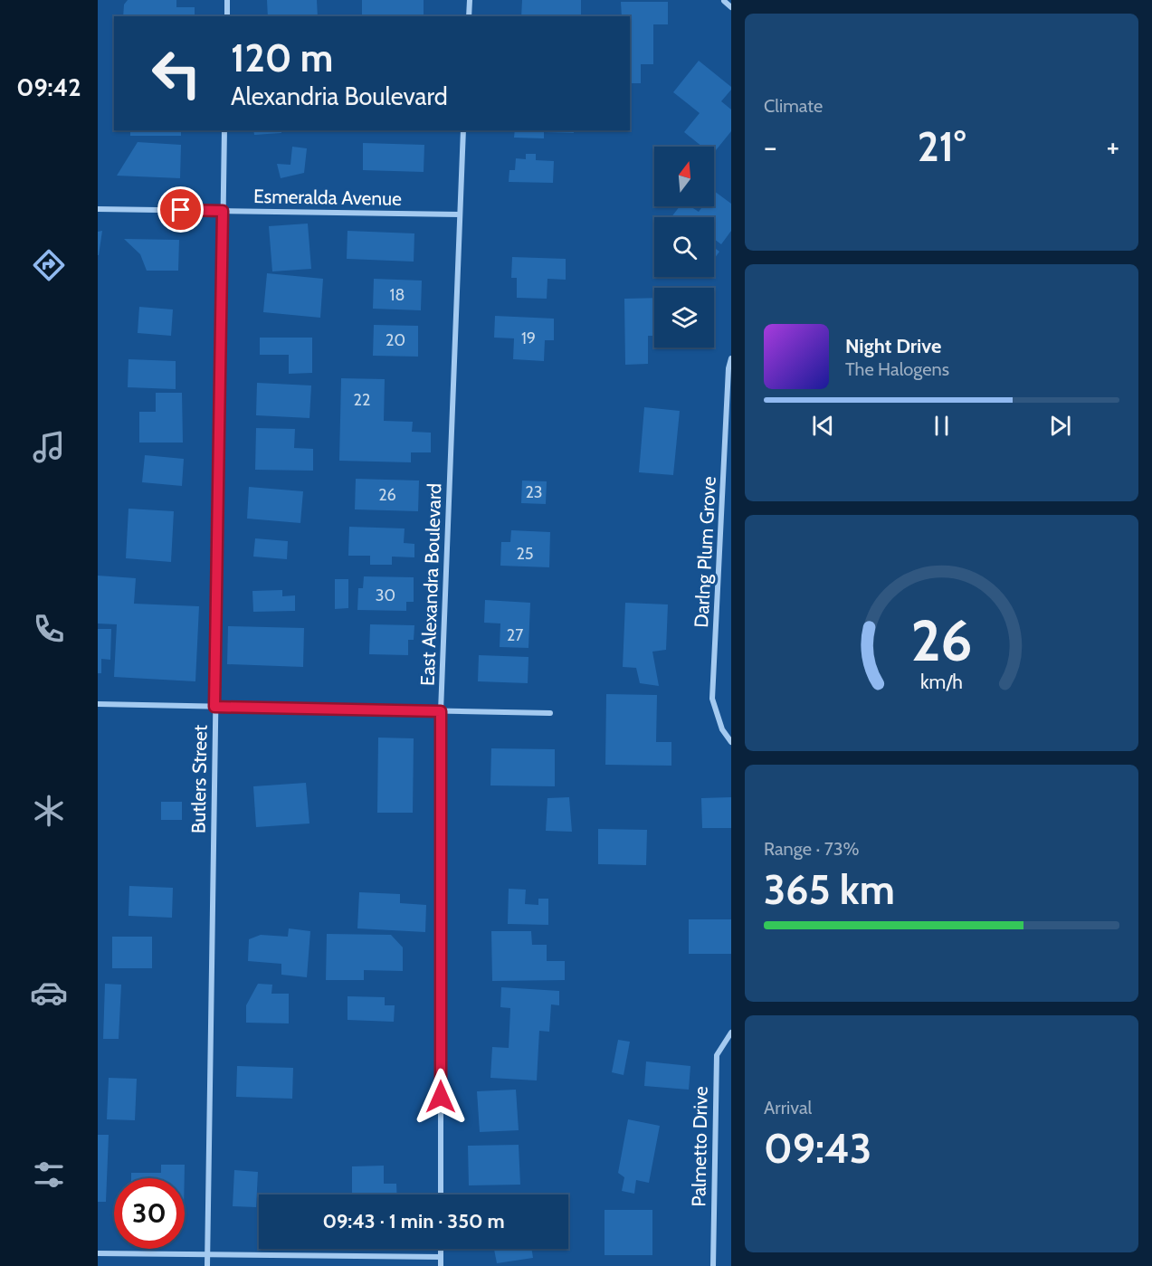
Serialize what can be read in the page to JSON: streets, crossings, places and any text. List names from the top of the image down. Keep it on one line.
{"streets":{"street":["Esmeralda Avenue","Darlng Plum Grove","East Alexandra Boulevard","Butlers Street","Palmetto Drive"]},"crossings":[["Esmeralda Avenue","East Alexandra Boulevard"],["Esmeralda Avenue","Butlers Street"]],"house_numbers":["18","19","20","22","23","26","25","30","27"],"north":"top","page":{"tabs":"09:42","tile":["Climate",["Range · 73%","365 km"],["Arrival","09:43"]],"turn":["120 m","Alexandria Boulevard"],"heat":["−","21°","+"],"song":["Night Drive","The Halogens"],"limit":"30","trip":"09:43 · 1 min · 350 m","gauge":["26","km/h"]}}
